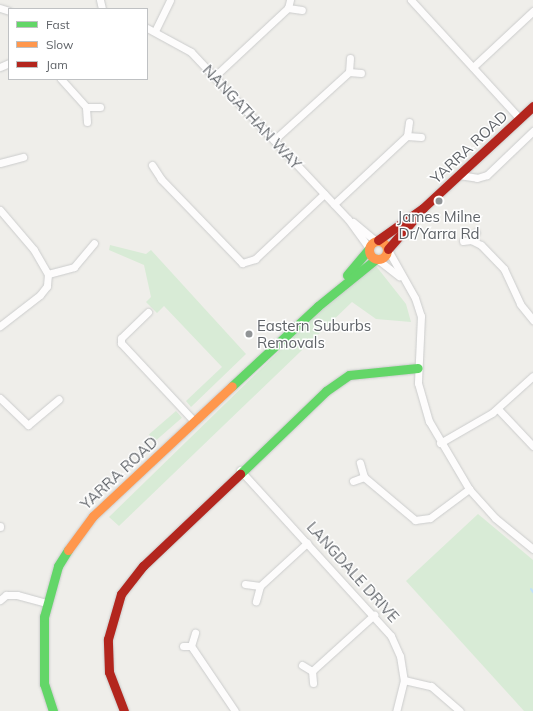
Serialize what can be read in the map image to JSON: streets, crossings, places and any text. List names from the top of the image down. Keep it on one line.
{"streets":{"main road":["YARRA ROAD"],"street":["NANGATHAN WAY","LANGDALE DRIVE"]},"crossings":[["NANGATHAN WAY","YARRA ROAD"]],"places":["James Milne Dr/Yarra Rd","Eastern Suburbs Removals"],"legend":["Fast","Slow","Jam"]}
